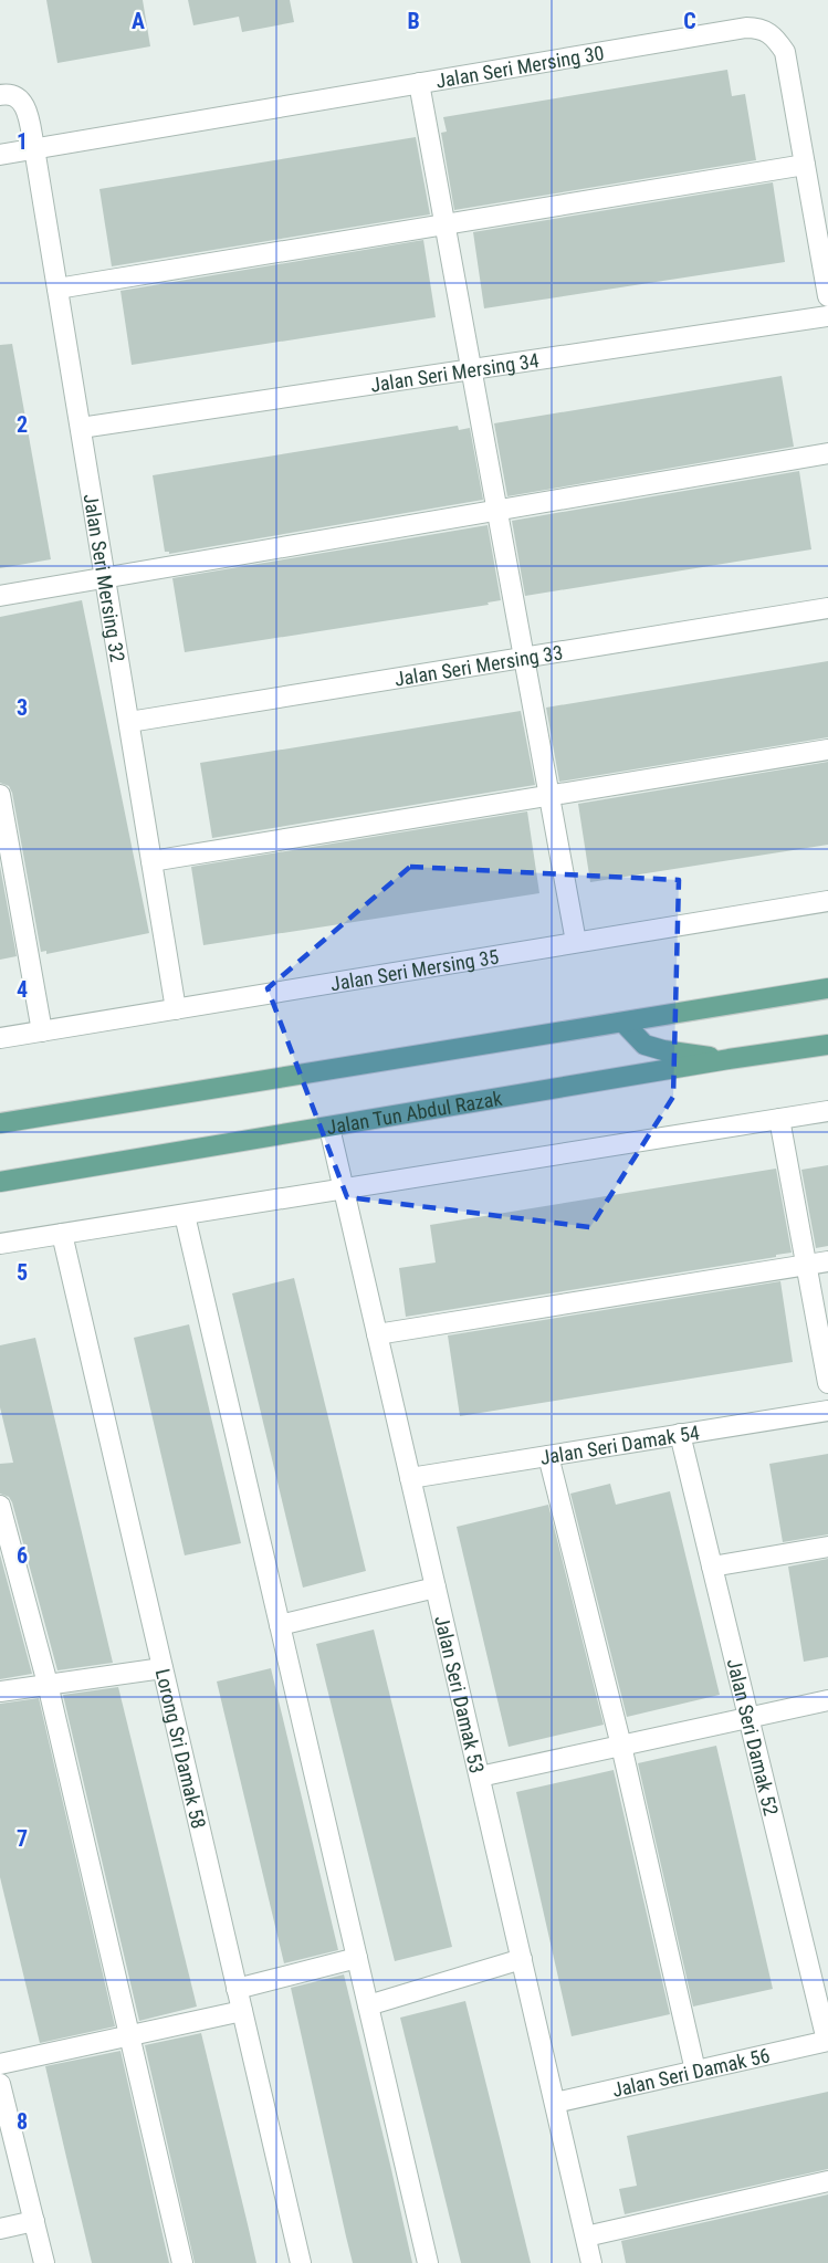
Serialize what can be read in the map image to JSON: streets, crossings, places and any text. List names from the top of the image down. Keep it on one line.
{"streets":{"main road":["Jalan Tun Abdul Razak"],"street":["Jalan Seri Mersing 30","Jalan Seri Mersing 34","Jalan Seri Mersing 32","Jalan Seri Mersing 33","Jalan Seri Mersing 35","Jalan Seri Damak 54","Jalan Seri Damak 53","Jalan Seri Damak 52","Lorong Sri Damak 58","Jalan Seri Damak 56"]},"crossings":[["Jalan Seri Mersing 30","Jalan Seri Mersing 32"],["Jalan Seri Mersing 34","Jalan Seri Mersing 32"],["Jalan Seri Mersing 32","Jalan Seri Mersing 33"],["Jalan Seri Mersing 32","Jalan Seri Mersing 35"],["Jalan Tun Abdul Razak","Jalan Seri Damak 53"],["Jalan Seri Damak 54","Jalan Seri Damak 53"],["Jalan Seri Damak 54","Jalan Seri Damak 52"],["Jalan Seri Damak 53","Jalan Seri Damak 56"],["Jalan Seri Damak 52","Jalan Seri Damak 56"]],"grid":{"columns":["A","B","C"],"rows":["1","2","3","4","5","6","7","8"]}}
